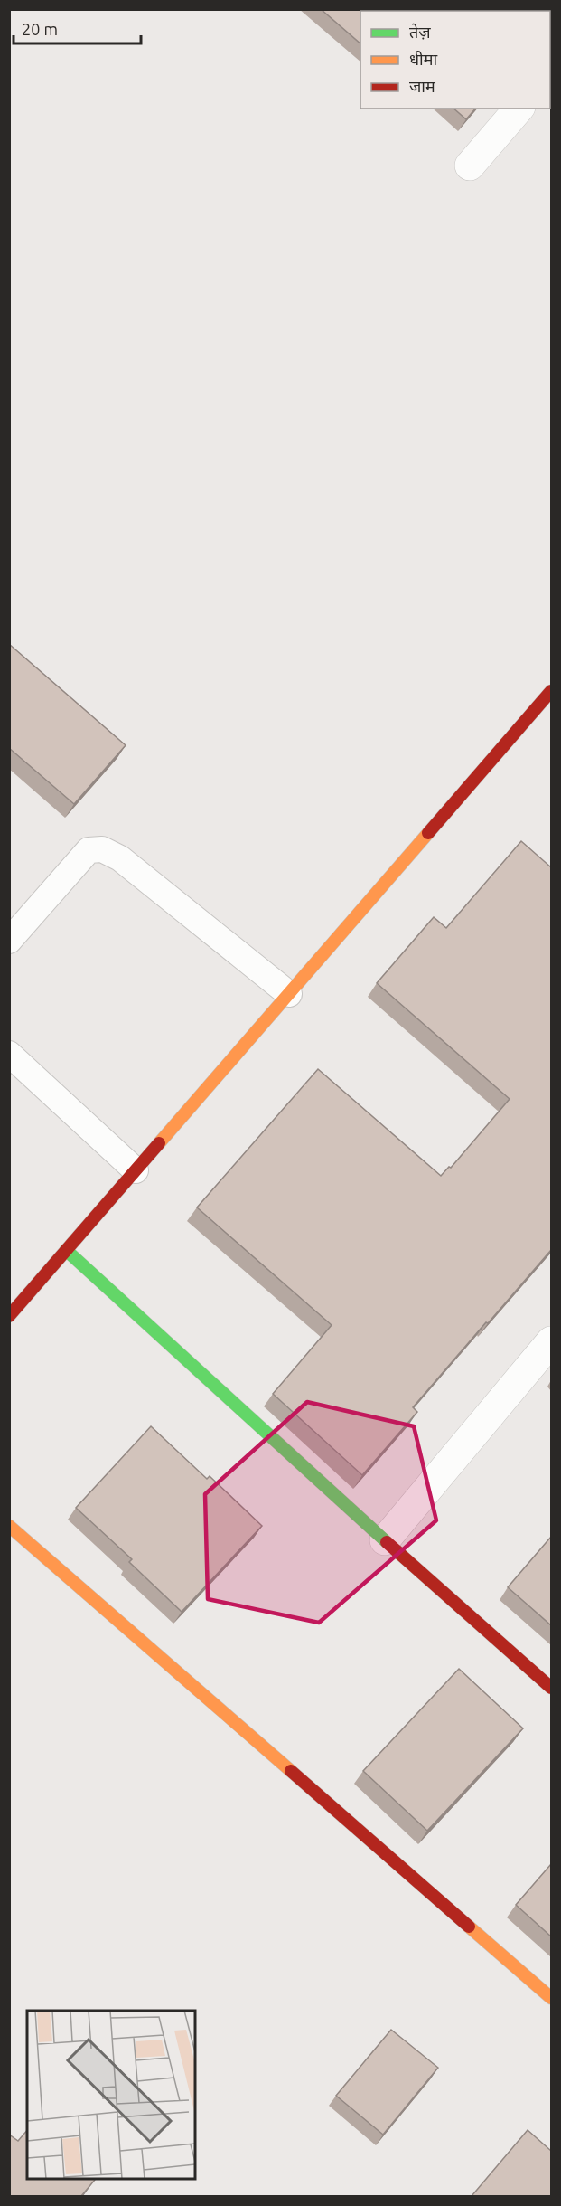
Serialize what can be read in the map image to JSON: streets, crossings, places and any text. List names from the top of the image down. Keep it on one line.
{"legend":["तेज़","धीमा","जाम"],"scale_bar":"20 m"}
